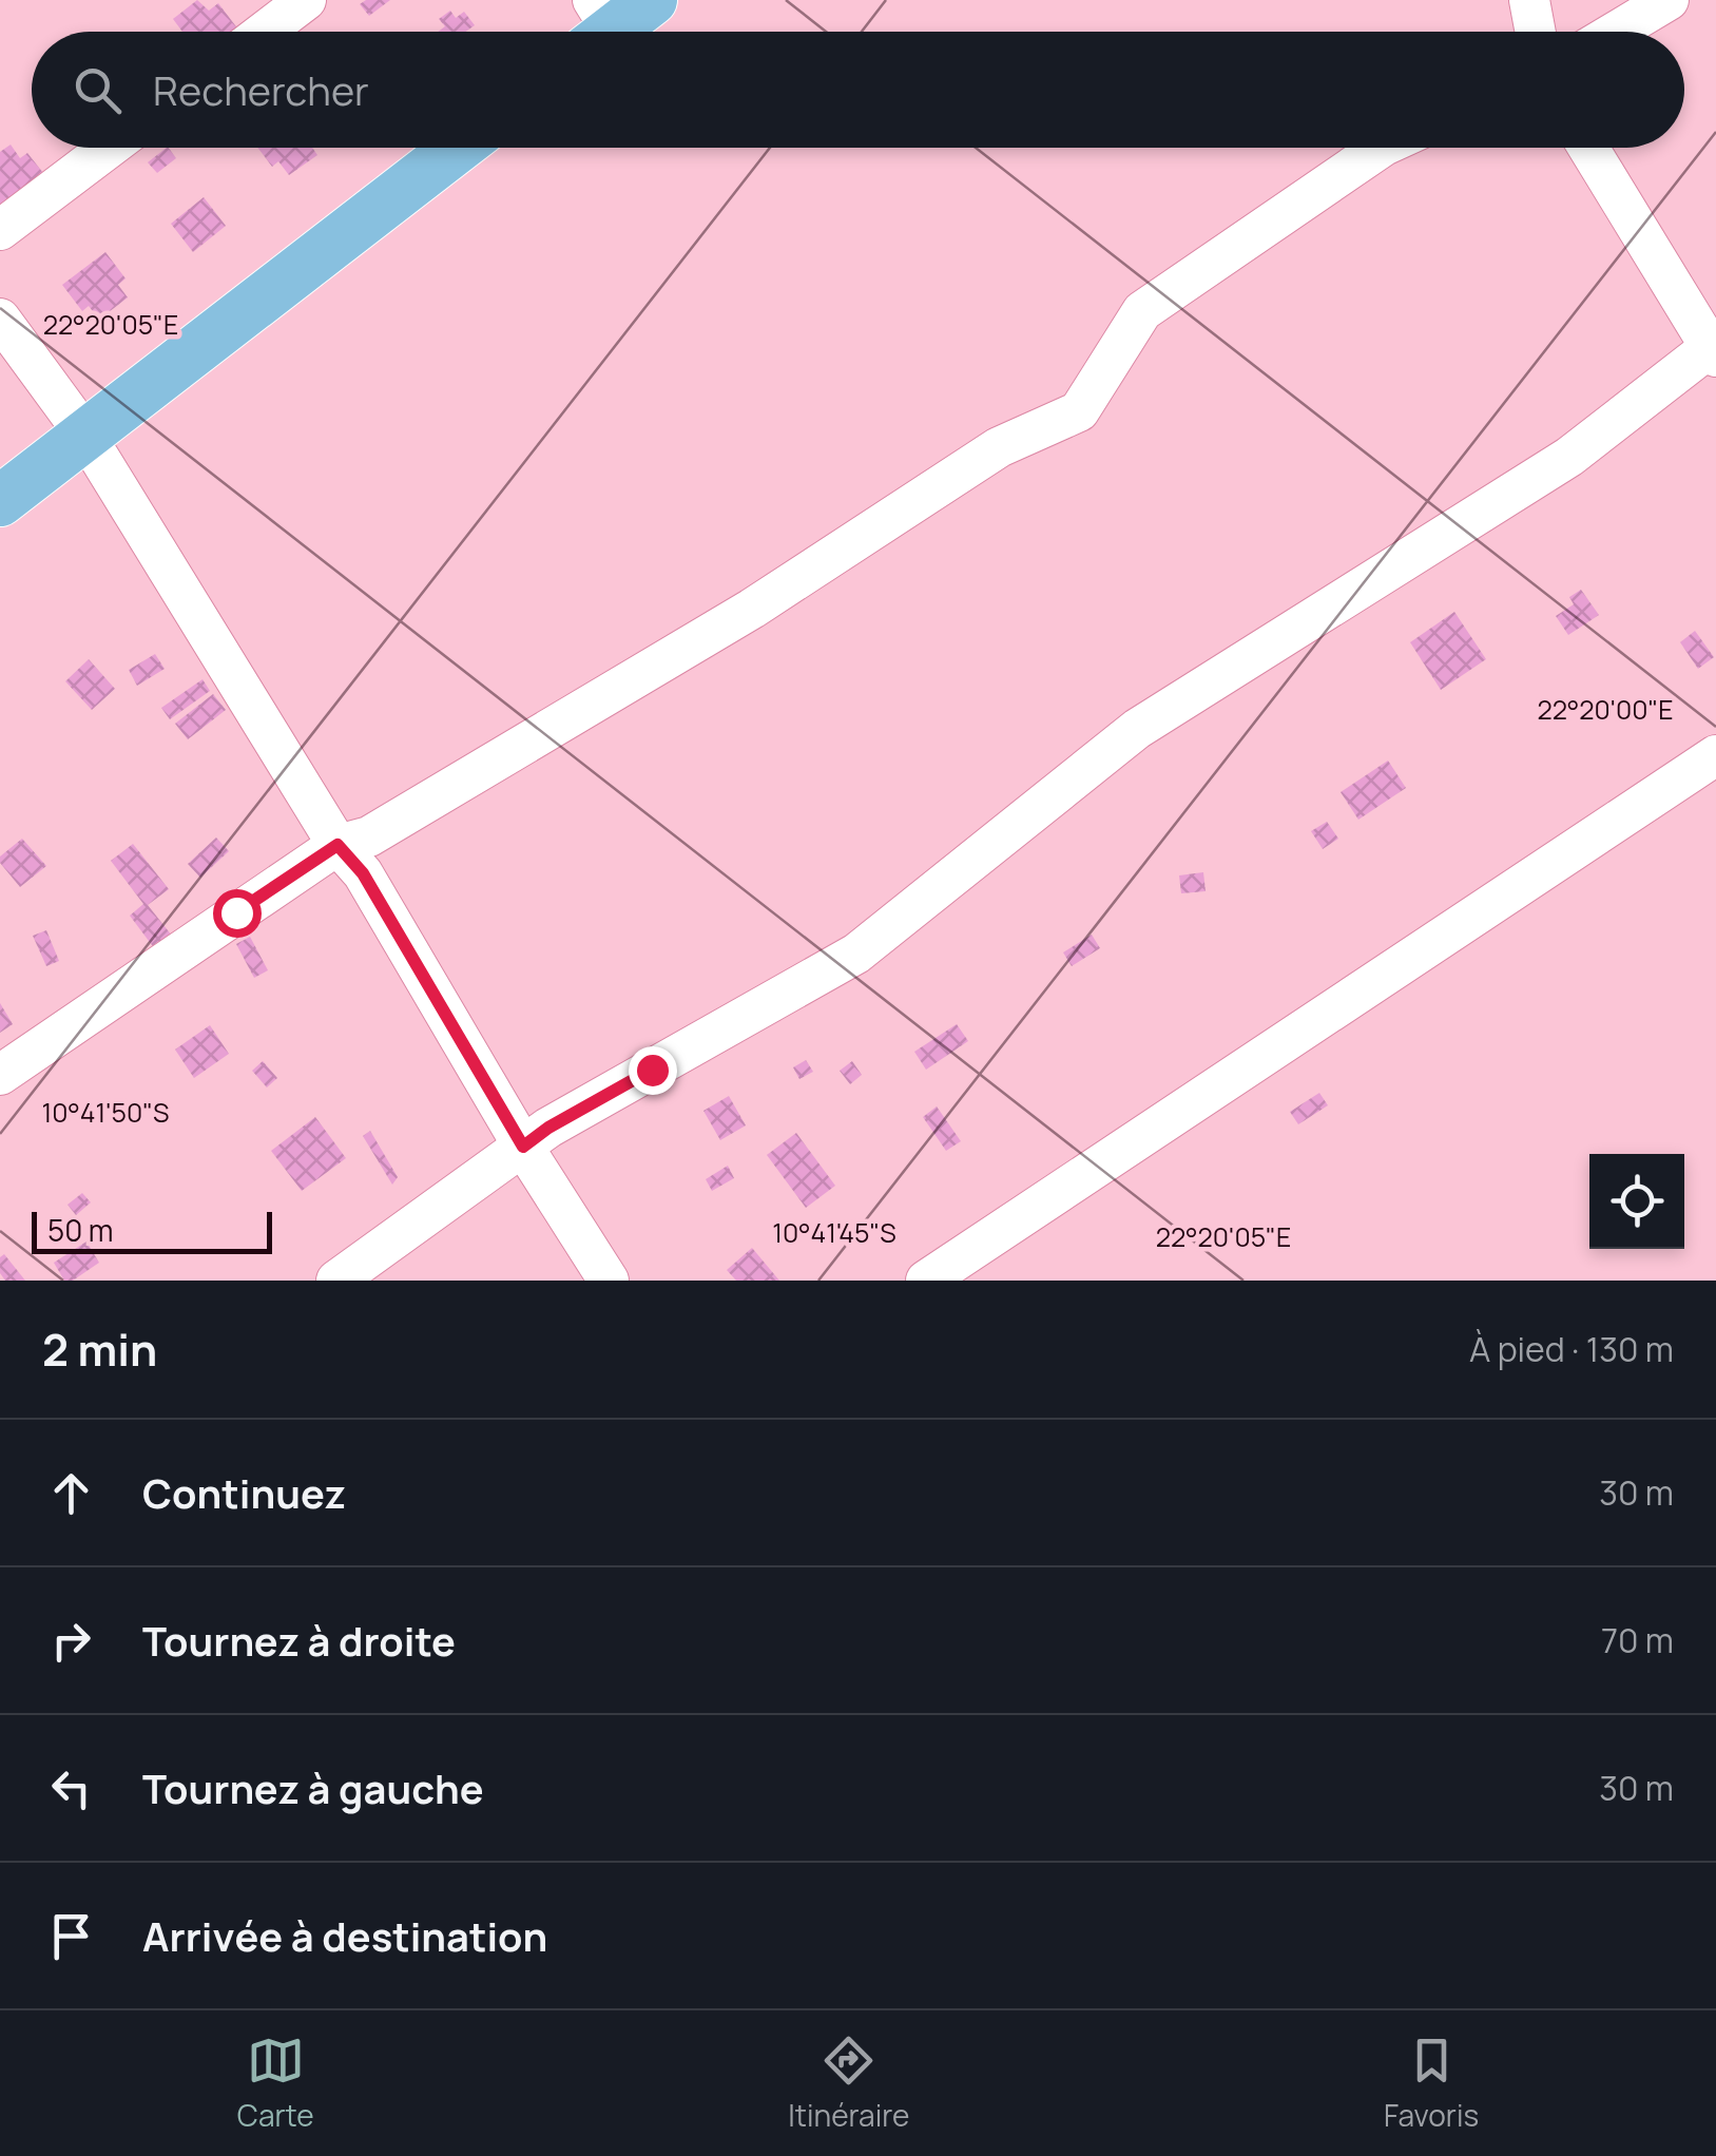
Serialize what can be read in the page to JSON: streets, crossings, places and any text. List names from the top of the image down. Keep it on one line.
{"scale_bar":"50 m","page":{"search":"Rechercher","scale":"50 m","heading":["2 min","À pied · 130 m"],"list":[["Continuez","30 m"],["Tournez à droite","70 m"],["Tournez à gauche","30 m"],"Arrivée à destination"],"nav":["Carte","Itinéraire","Favoris"]},"coordinates":["22°20'05\"E","22°20'00\"E","10°41'50\"S","10°41'45\"S"]}
